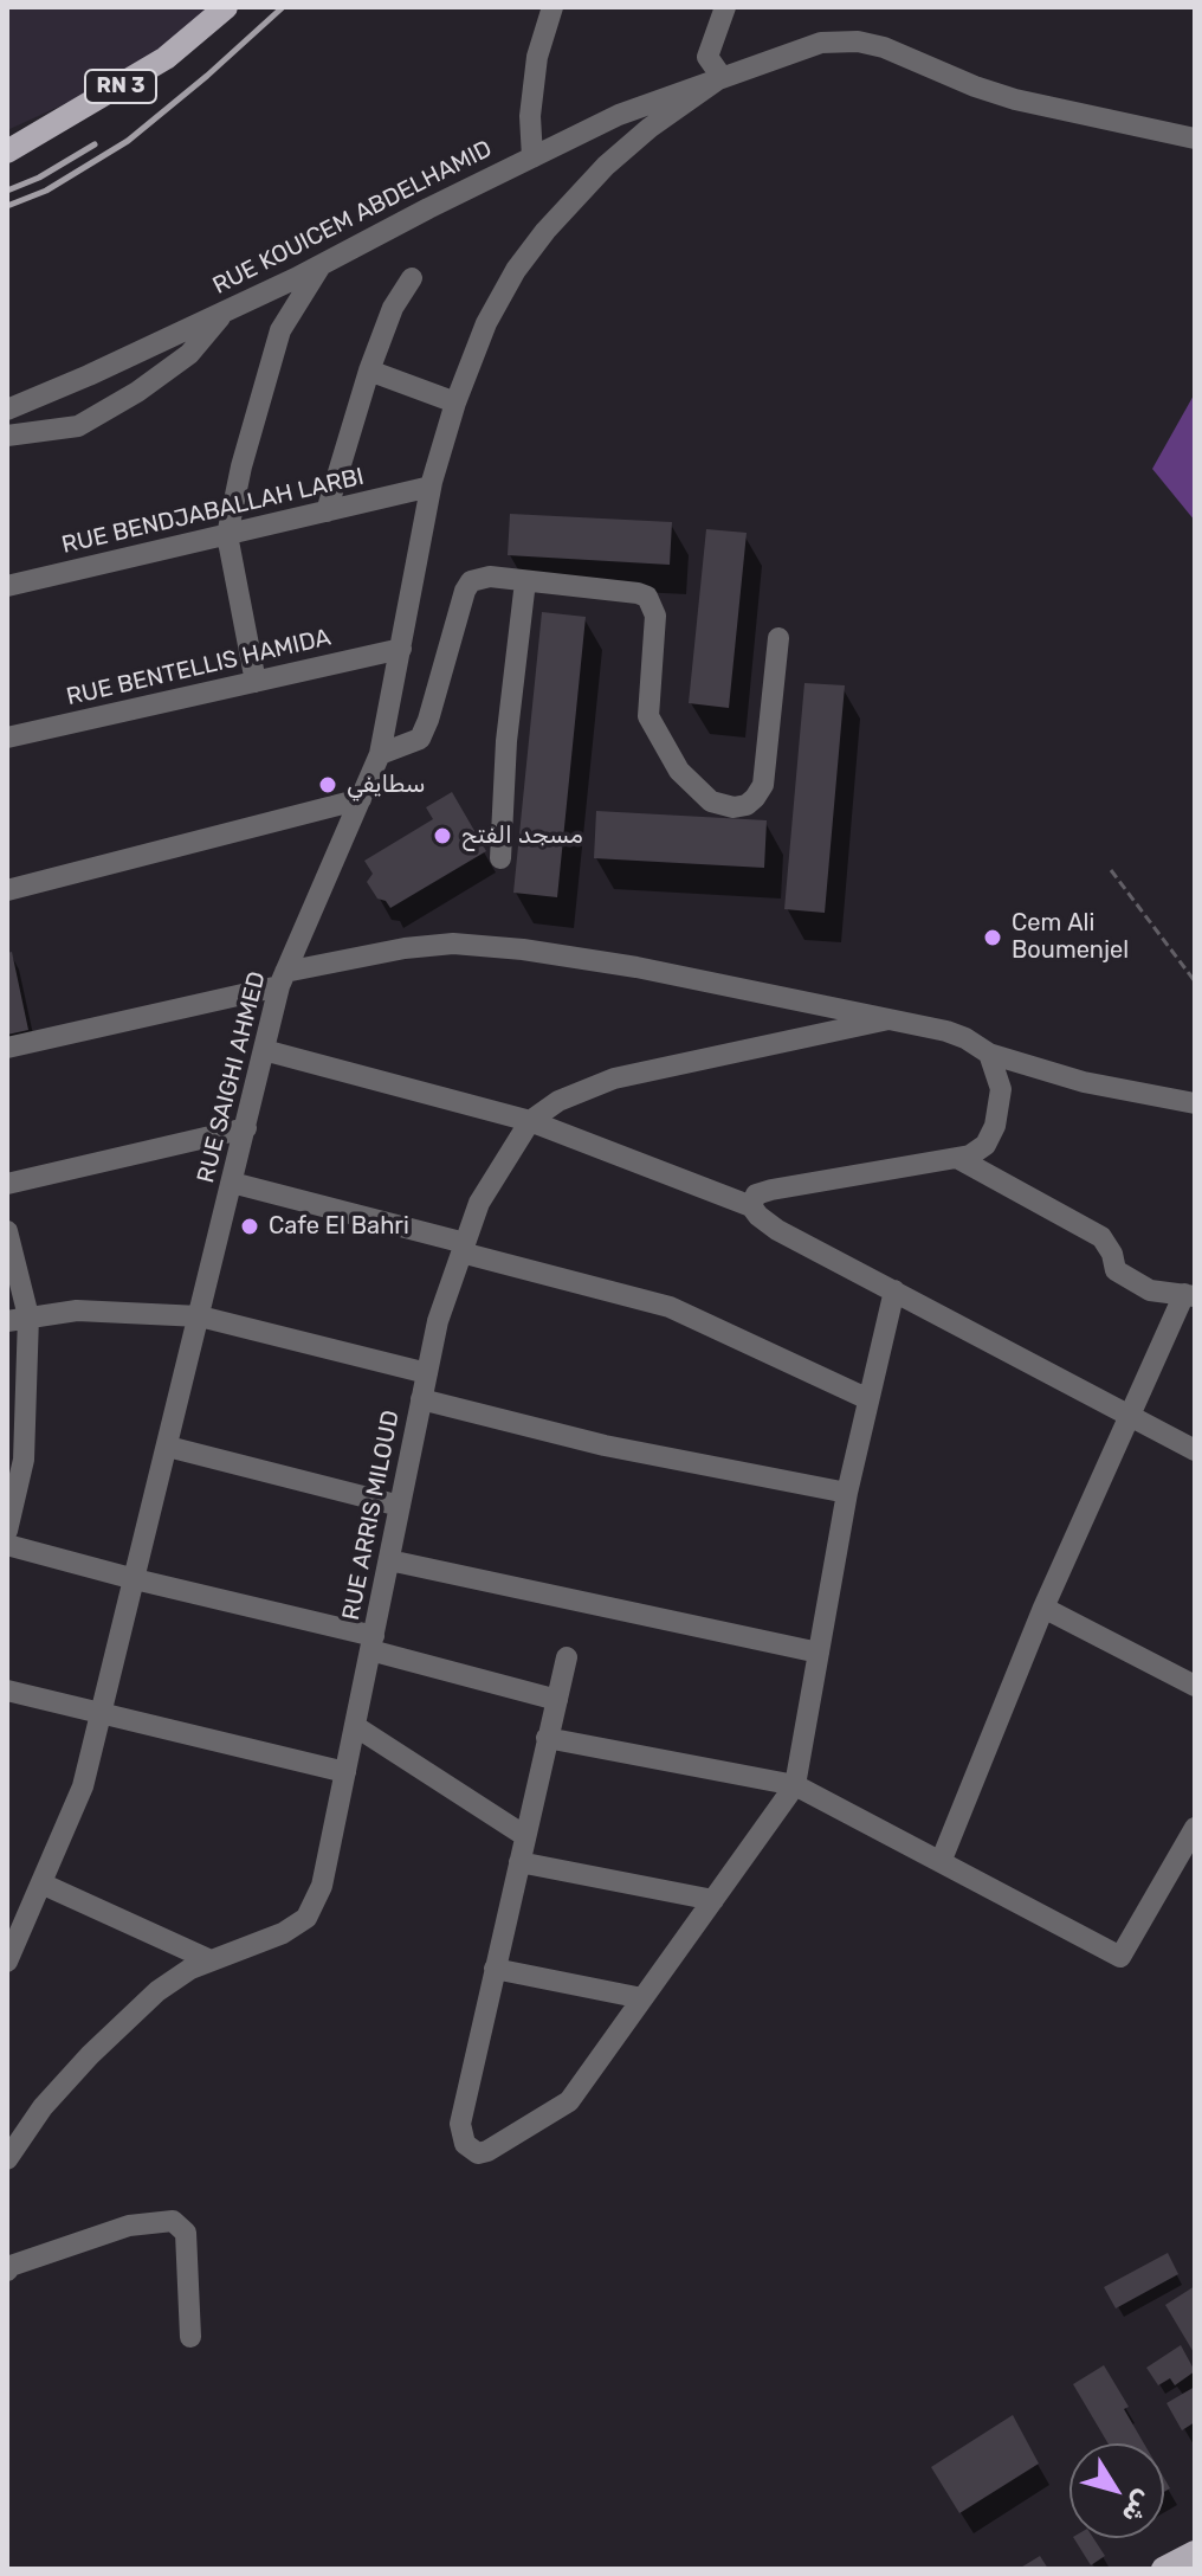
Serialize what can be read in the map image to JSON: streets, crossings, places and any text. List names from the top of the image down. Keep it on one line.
{"streets":{"main road":["RN 3"],"street":["RUE KOUICEM ABDELHAMID","RUE BENDJABALLAH LARBI","RUE BENTELLIS HAMIDA","RUE SAIGHI AHMED","RUE ARRIS MILOUD"]},"crossings":[["RUE KOUICEM ABDELHAMID","RUE SAIGHI AHMED"],["RUE BENDJABALLAH LARBI","RUE SAIGHI AHMED"],["RUE BENTELLIS HAMIDA","RUE SAIGHI AHMED"]],"places":["سطايفي","مسجد الفتح","Cem Ali Boumenjel","Cafe El Bahri"],"north":"bottom right"}
